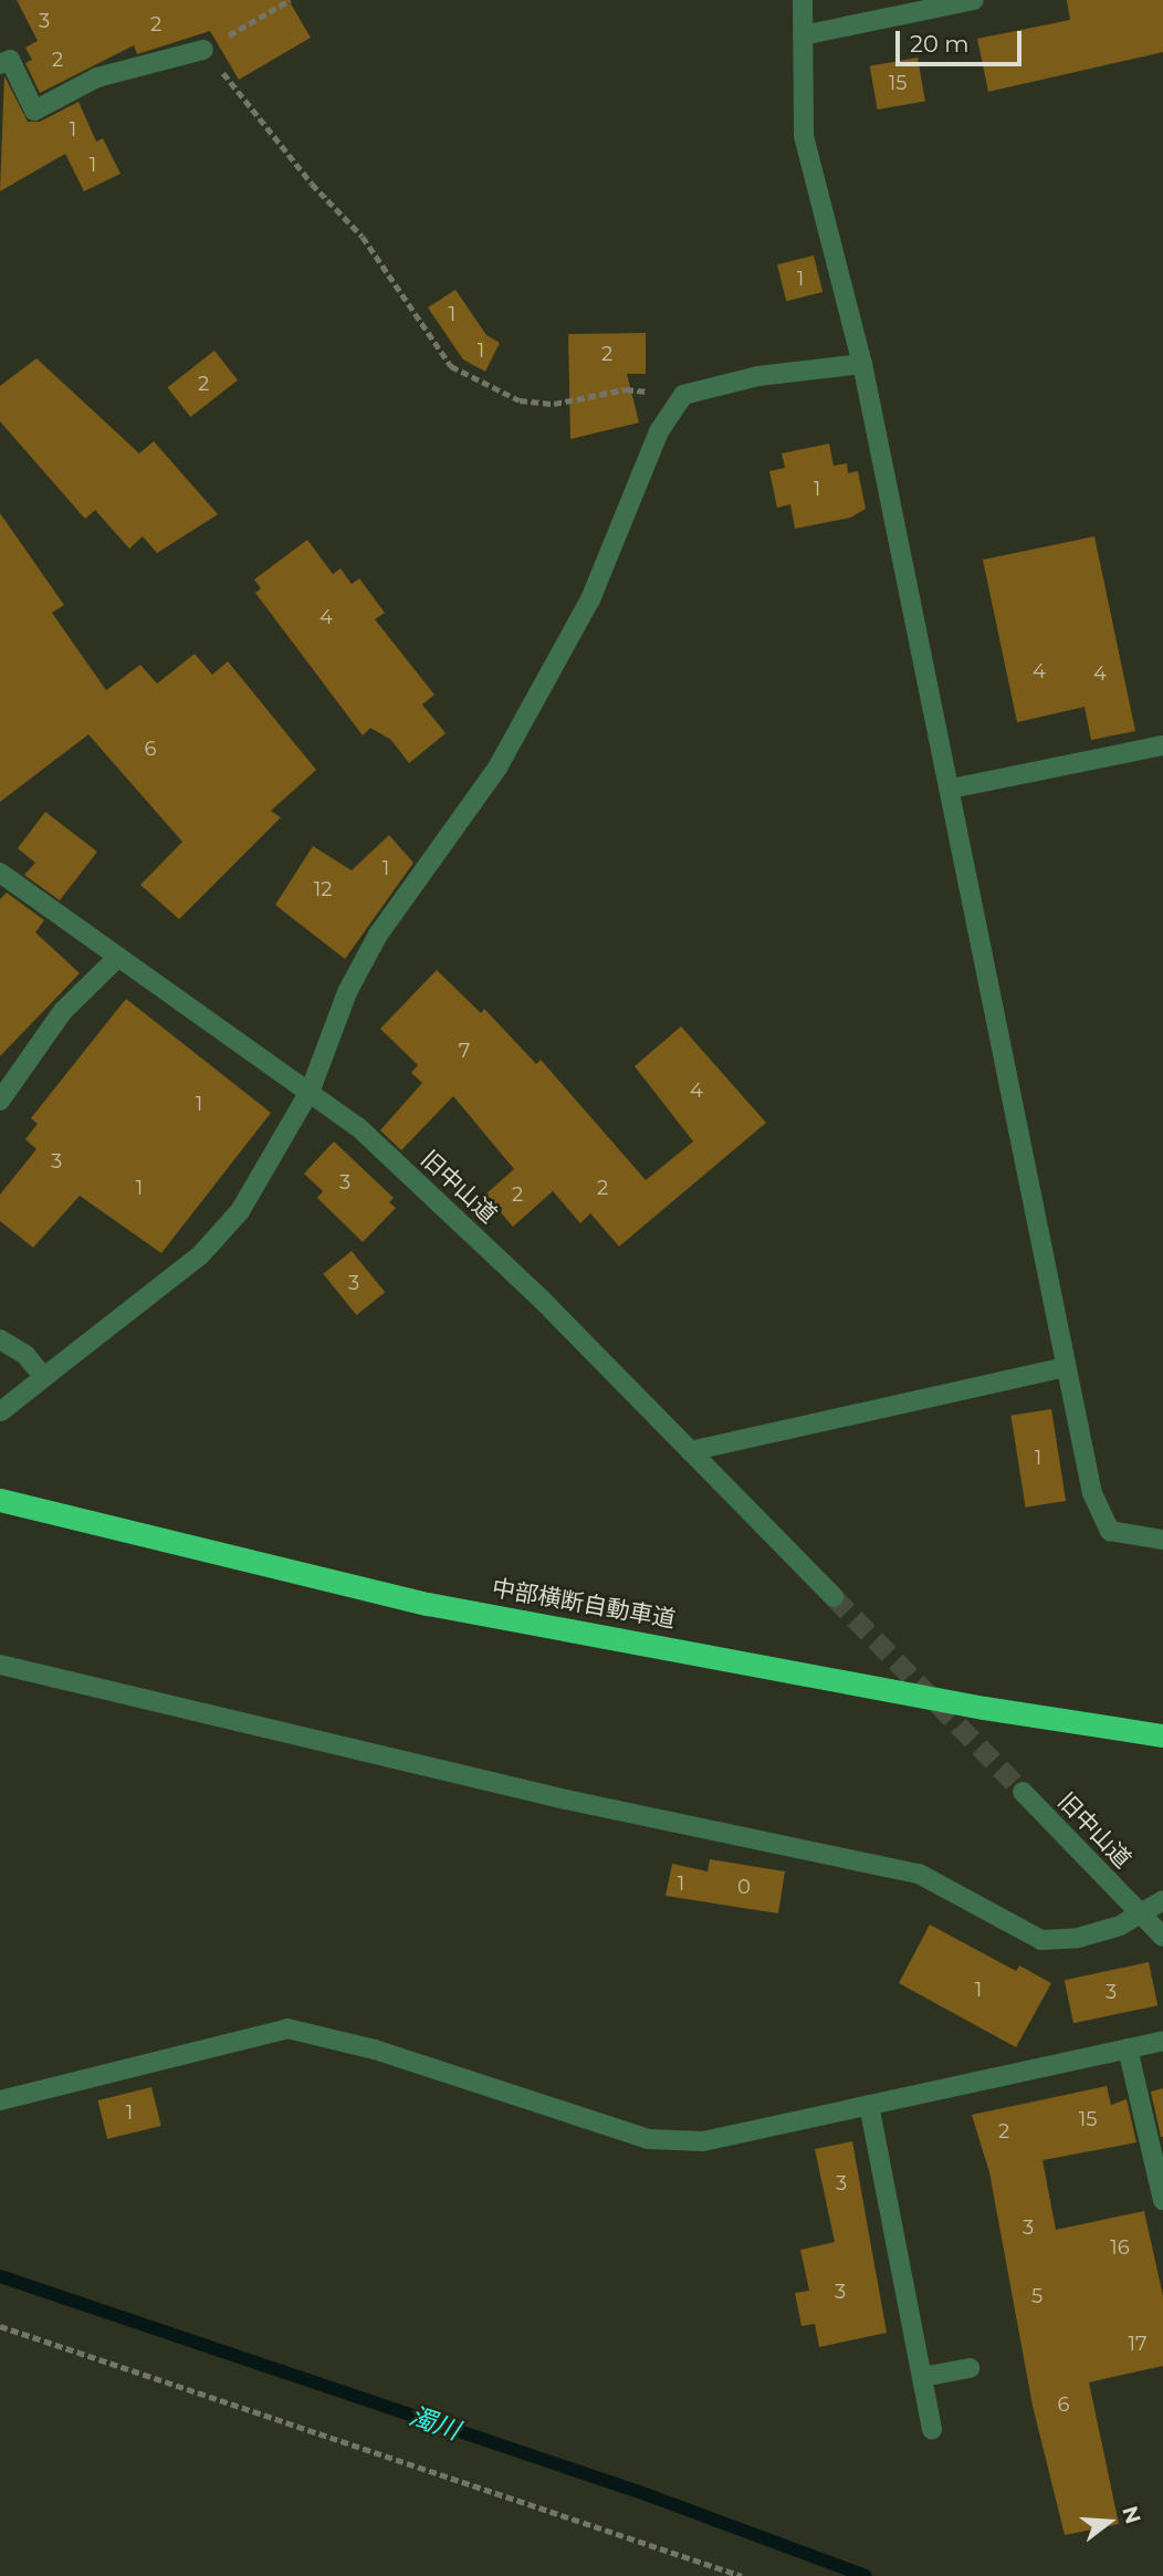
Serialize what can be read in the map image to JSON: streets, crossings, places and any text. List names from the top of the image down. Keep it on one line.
{"streets":{"highway":["中部横断自動車道"],"street":["旧中山道"]},"water":["濁川"],"house_numbers":["3","2","2","15","1","1","1","1","1","2","2","1","4","4","4","6","1","12","7","4","1","3","3","1","2","2","3","1","1","0","1","3","1","15","2","3","3","16","3","5","17","6"],"scale_bar":"20 m","north":"right"}
